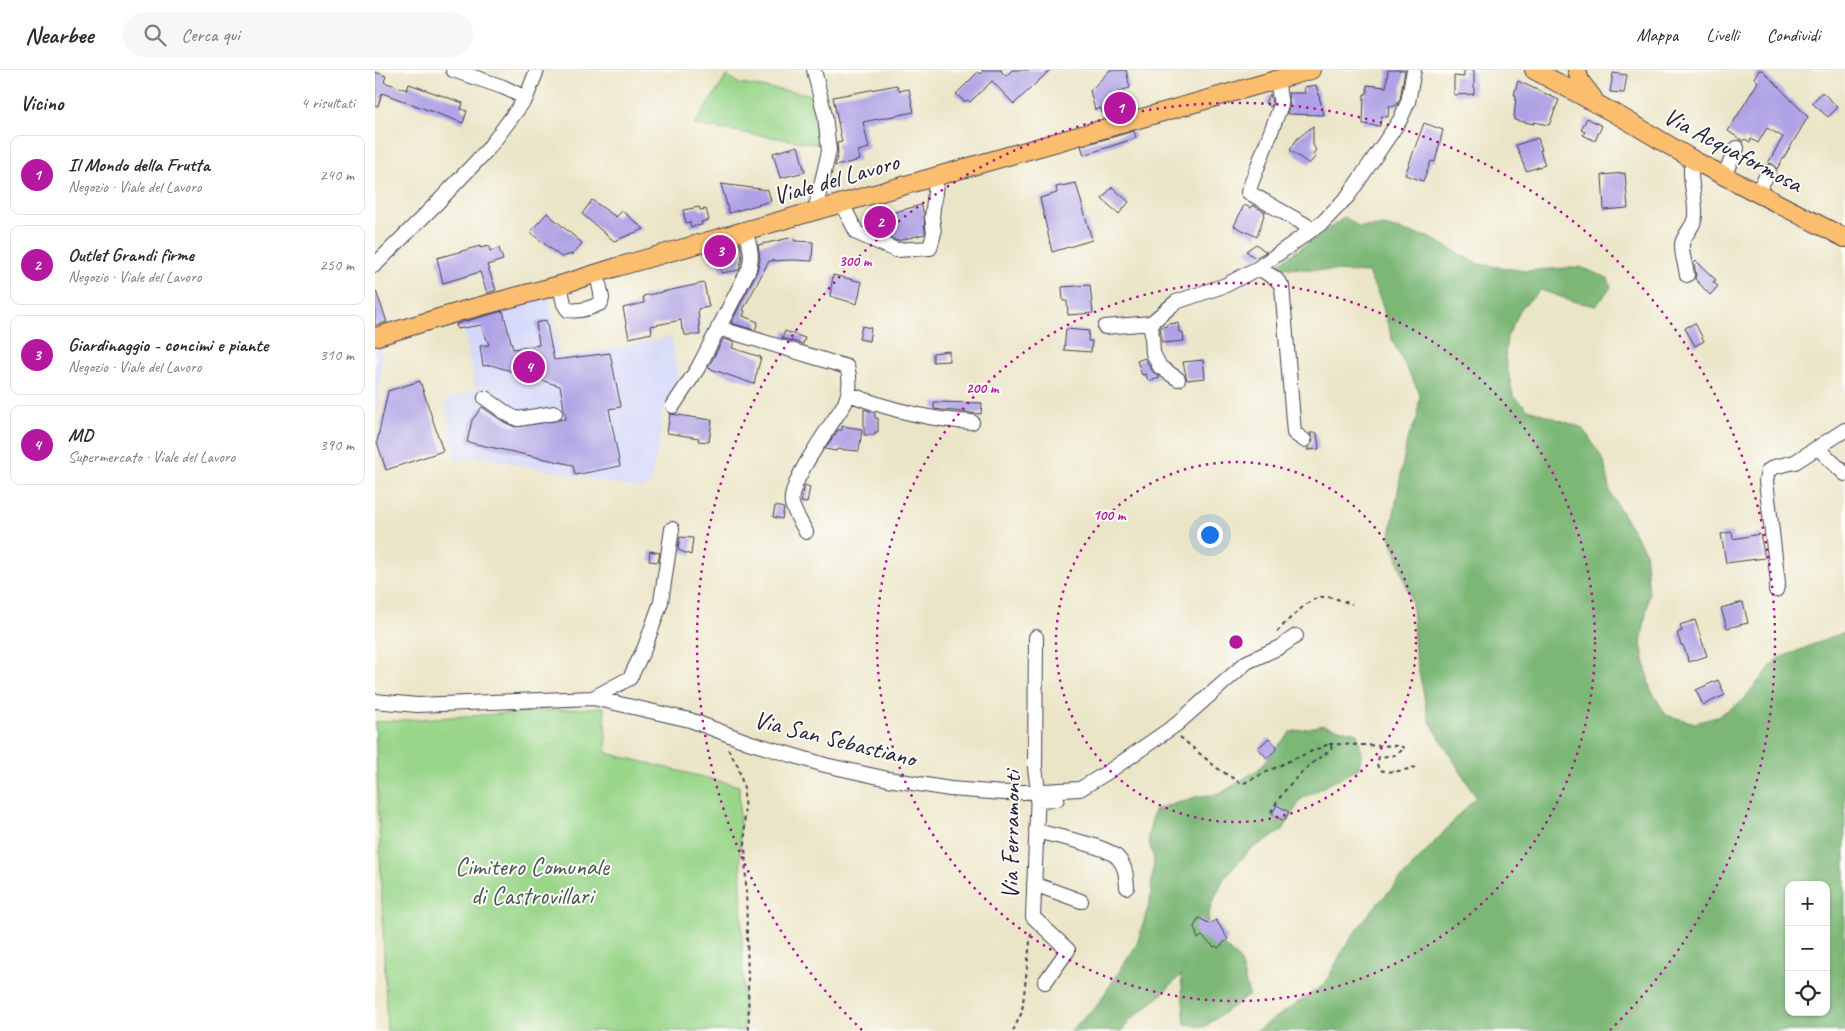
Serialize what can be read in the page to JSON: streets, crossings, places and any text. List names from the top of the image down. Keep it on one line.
{"streets":{"main road":["Via Acquaformosa","Viale del Lavoro"],"street":["Via San Sebastiano","Via Ferramonti"]},"crossings":[["Via San Sebastiano","Via Ferramonti"]],"parks":["Cimitero Comunale di Castrovillari"],"page":{"header":"Nearbee","search":"Cerca qui","nav":["Mappa","Livelli","Condividi"],"heading":["Vicino","4 risultati"],"pins":["1","2","3","4"],"list":[{"mark":"1","name":"Il Mondo della Frutta","note":"Negozio · Viale del Lavoro","value":"240 m"},{"mark":"2","name":"Outlet Grandi firme","note":"Negozio · Viale del Lavoro","value":"250 m"},{"mark":"3","name":"Giardinaggio - concimi e piante","note":"Negozio · Viale del Lavoro","value":"310 m"},{"mark":"4","name":"MD","note":"Supermercato · Viale del Lavoro","value":"390 m"}],"map_buttons":["+","−"]},"rings":["300 m","200 m","100 m"]}
